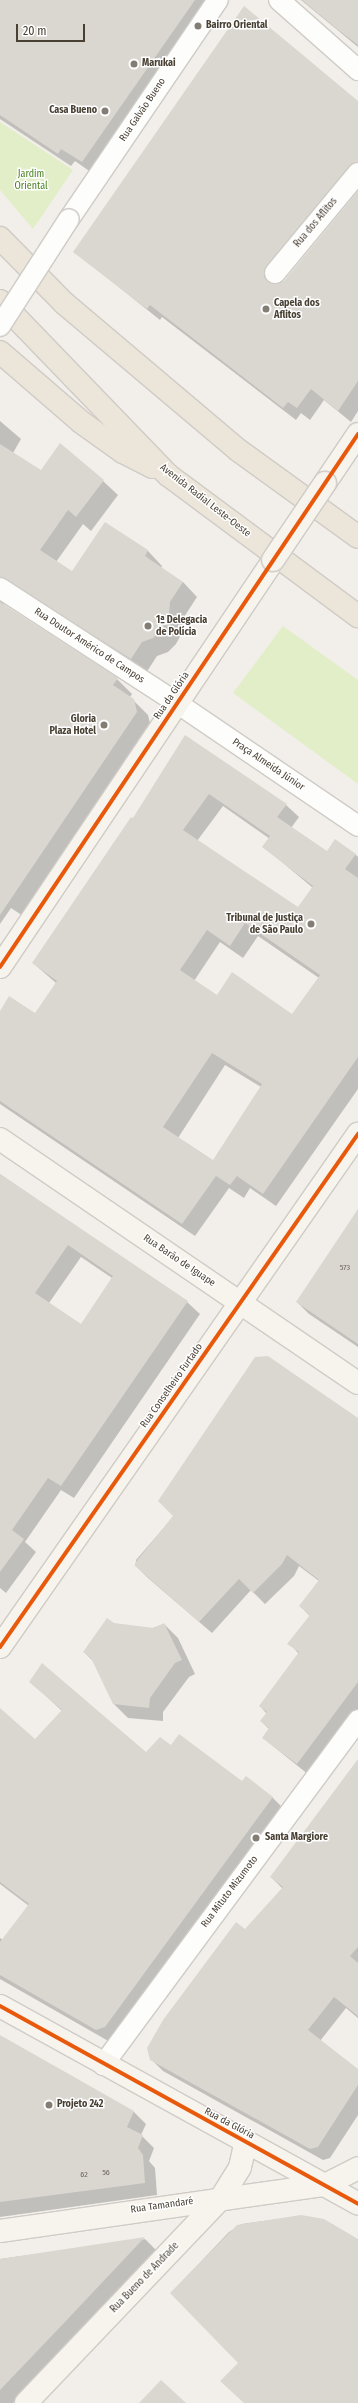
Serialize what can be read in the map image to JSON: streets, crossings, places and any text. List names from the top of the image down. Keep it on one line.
{"streets":{"highway":["Avenida Radial Leste-Oeste"],"street":["Rua Galvão Bueno","Rua dos Aflitos","Rua Doutor Américo de Campos","Rua da Glória","Praça Almeida Júnior","Rua Barão de Iguape","Rua Conselheiro Furtado","Rua Mituto Mizumoto","Rua Tamandaré","Rua Bueno de Andrade"]},"crossings":[["Rua Doutor Américo de Campos","Rua da Glória"],["Rua Doutor Américo de Campos","Praça Almeida Júnior"],["Rua da Glória","Praça Almeida Júnior"],["Rua da Glória","Rua Mituto Mizumoto"],["Rua da Glória","Rua Tamandaré"],["Rua da Glória","Rua Bueno de Andrade"],["Rua Barão de Iguape","Rua Conselheiro Furtado"],["Rua Tamandaré","Rua Bueno de Andrade"]],"parks":["Jardim Oriental"],"places":["Bairro Oriental","Marukai","Casa Bueno","Capela dos Aflitos","1ª Delegacia de Polícia","Gloria Plaza Hotel","Tribunal de Justiça de São Paulo","Santa Margiore","Projeto 242"],"house_numbers":["573","56","62"],"scale_bar":"20 m"}
